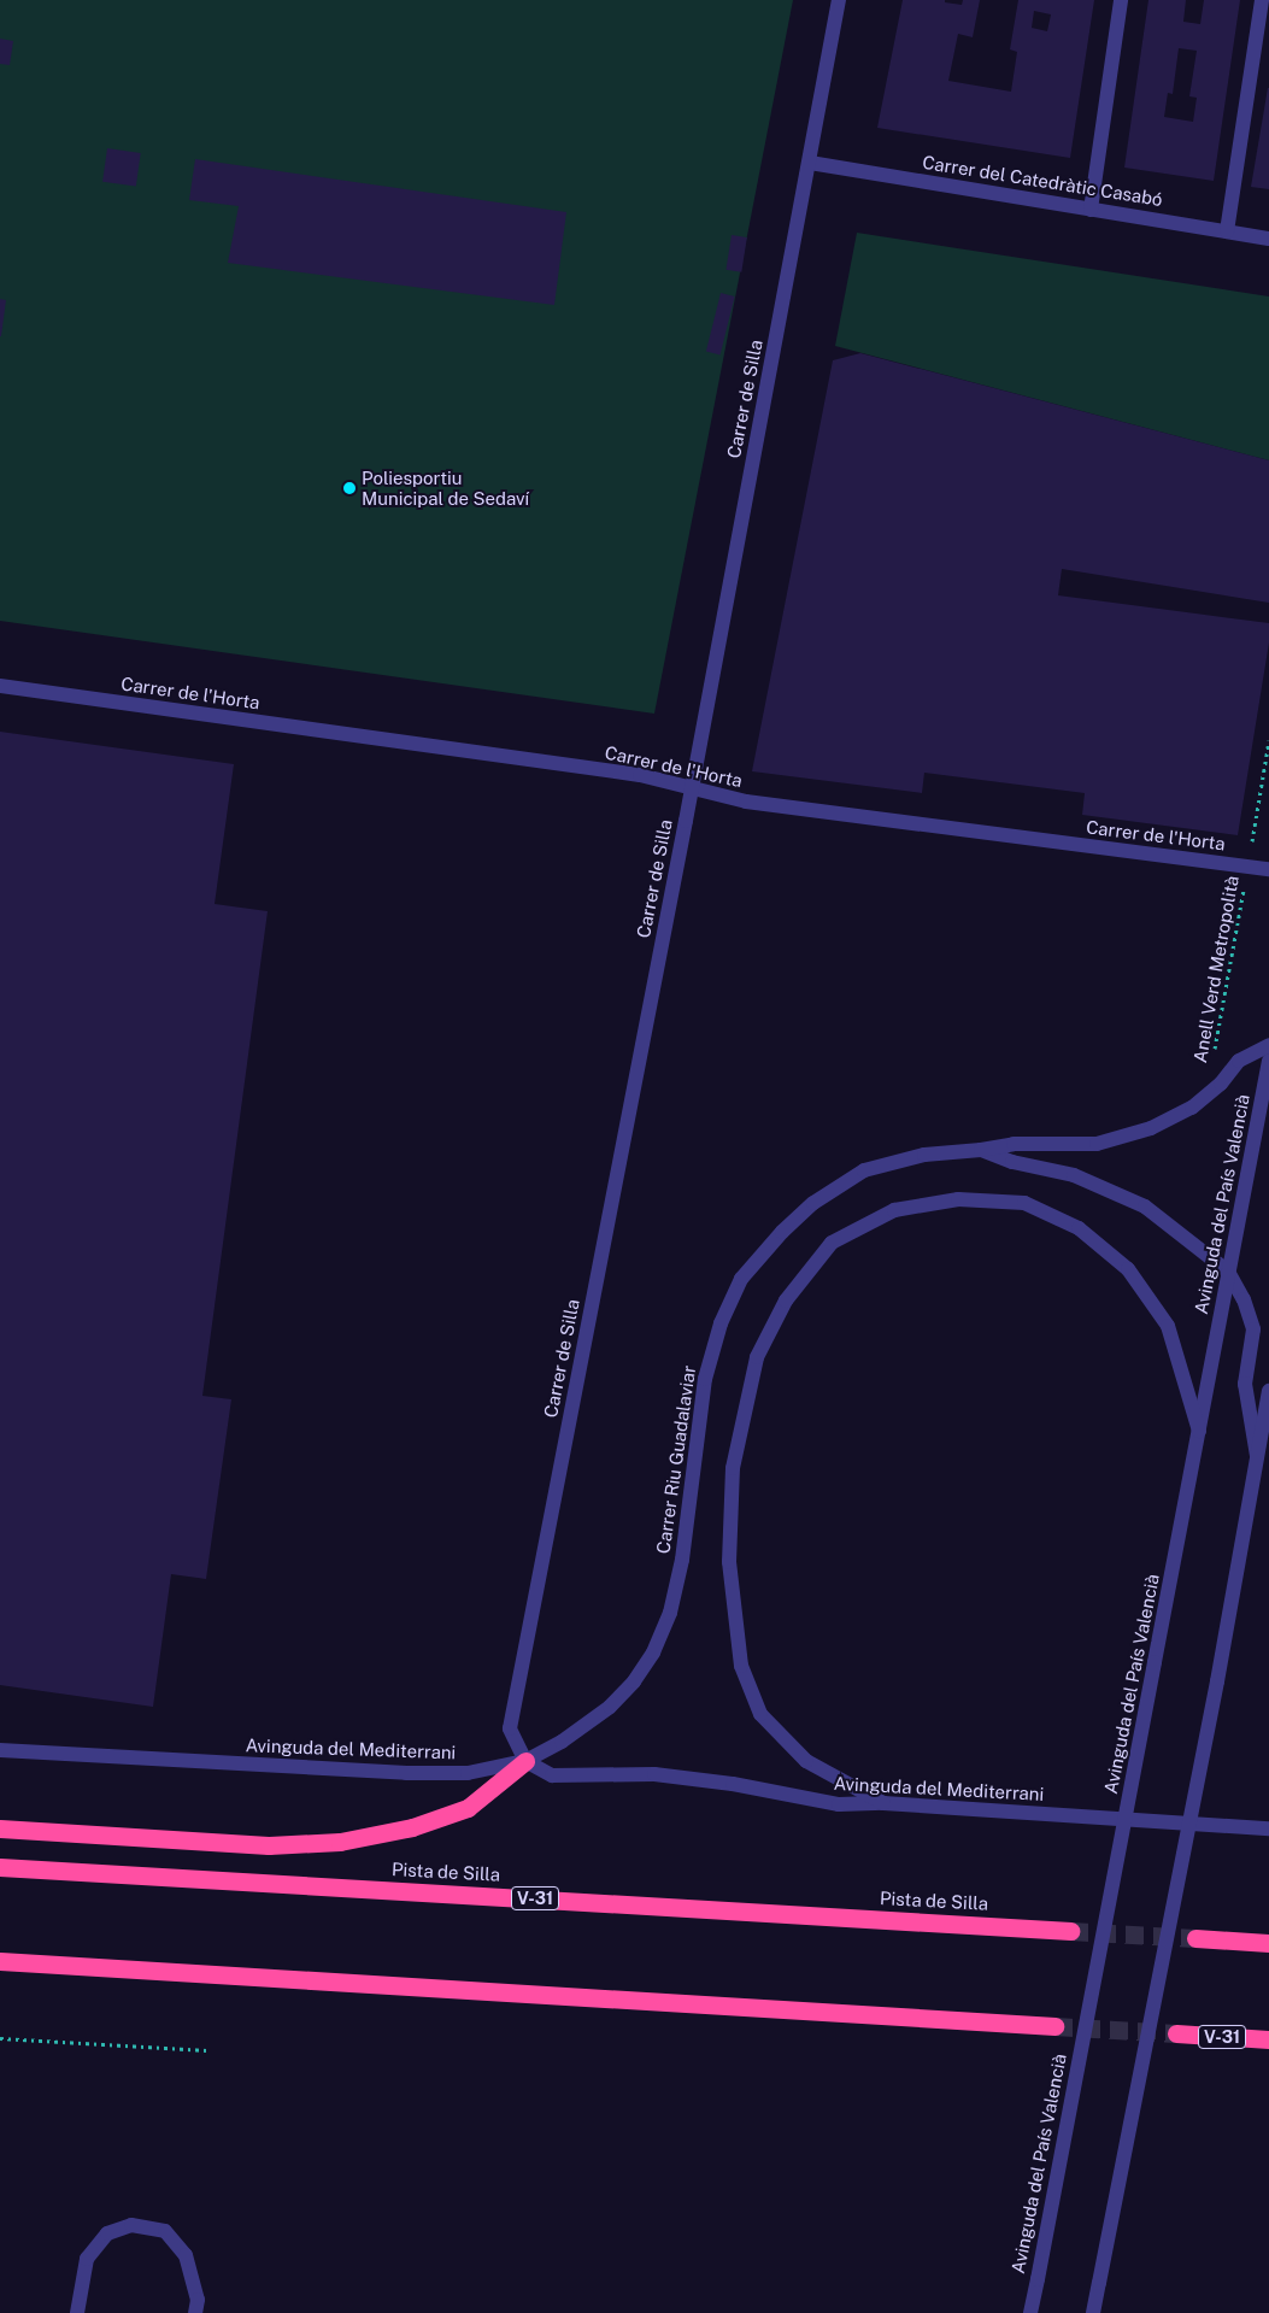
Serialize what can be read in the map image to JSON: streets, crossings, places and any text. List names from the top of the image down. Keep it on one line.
{"streets":{"highway":["Pista de Silla","V-31"],"street":["Carrer del Catedràtic Casabó","Carrer de Silla","Carrer de l'Horta","Avinguda del País Valencià","Carrer Riu Guadalaviar","Avinguda del Mediterrani"],"path":["Anell Verd Metropolità"]},"crossings":[["Carrer del Catedràtic Casabó","Carrer de Silla"],["Carrer de Silla","Carrer de l'Horta"],["Carrer de Silla","Carrer Riu Guadalaviar"],["Carrer de Silla","Avinguda del Mediterrani"],["Carrer de l'Horta","Anell Verd Metropolità"],["Avinguda del País Valencià","Carrer Riu Guadalaviar"],["Carrer Riu Guadalaviar","Avinguda del Mediterrani"]],"places":["Poliesportiu Municipal de Sedaví"]}
